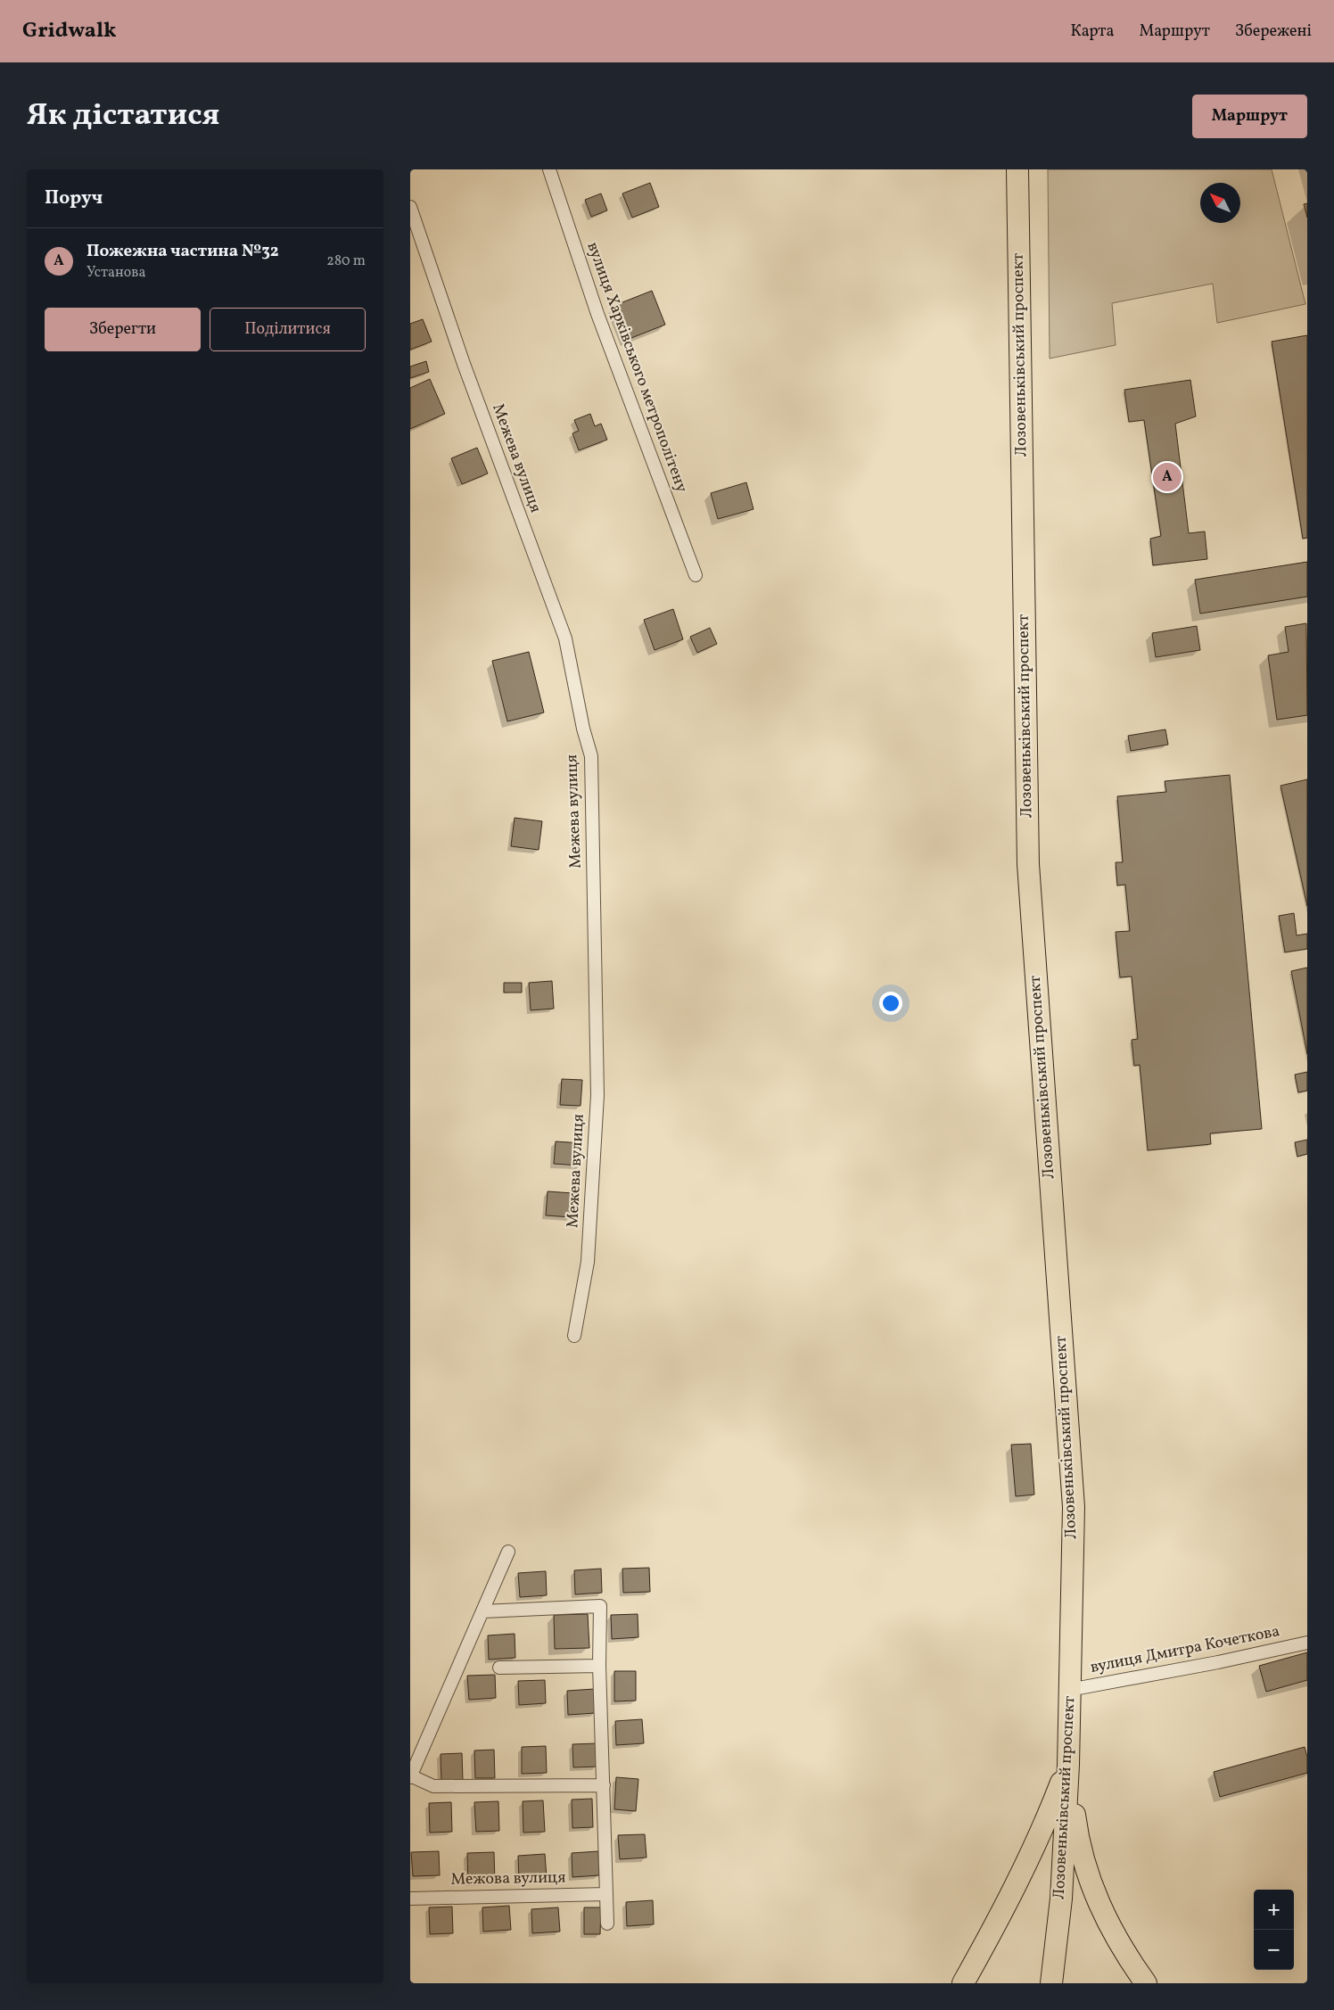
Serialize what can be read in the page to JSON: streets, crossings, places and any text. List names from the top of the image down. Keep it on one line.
{"streets":{"highway":["Лозовеньківський проспект"],"street":["вулиця Харківського метрополітену","Межева вулиця","вулиця Дмитра Кочеткова","Межова вулиця"]},"crossings":[["Лозовеньківський проспект","вулиця Дмитра Кочеткова"]],"north":"top left","page":{"header":"Gridwalk","nav":["Карта","Маршрут","Збережені"],"title":"Як дістатися","buttons":["Маршрут",["Зберегти","Поділитися"]],"heading":"Поруч","list":[{"mark":"A","name":"Пожежна частина №32","note":"Установа","value":"280 m"}],"pins":"A","map_buttons":["+","−"]}}
